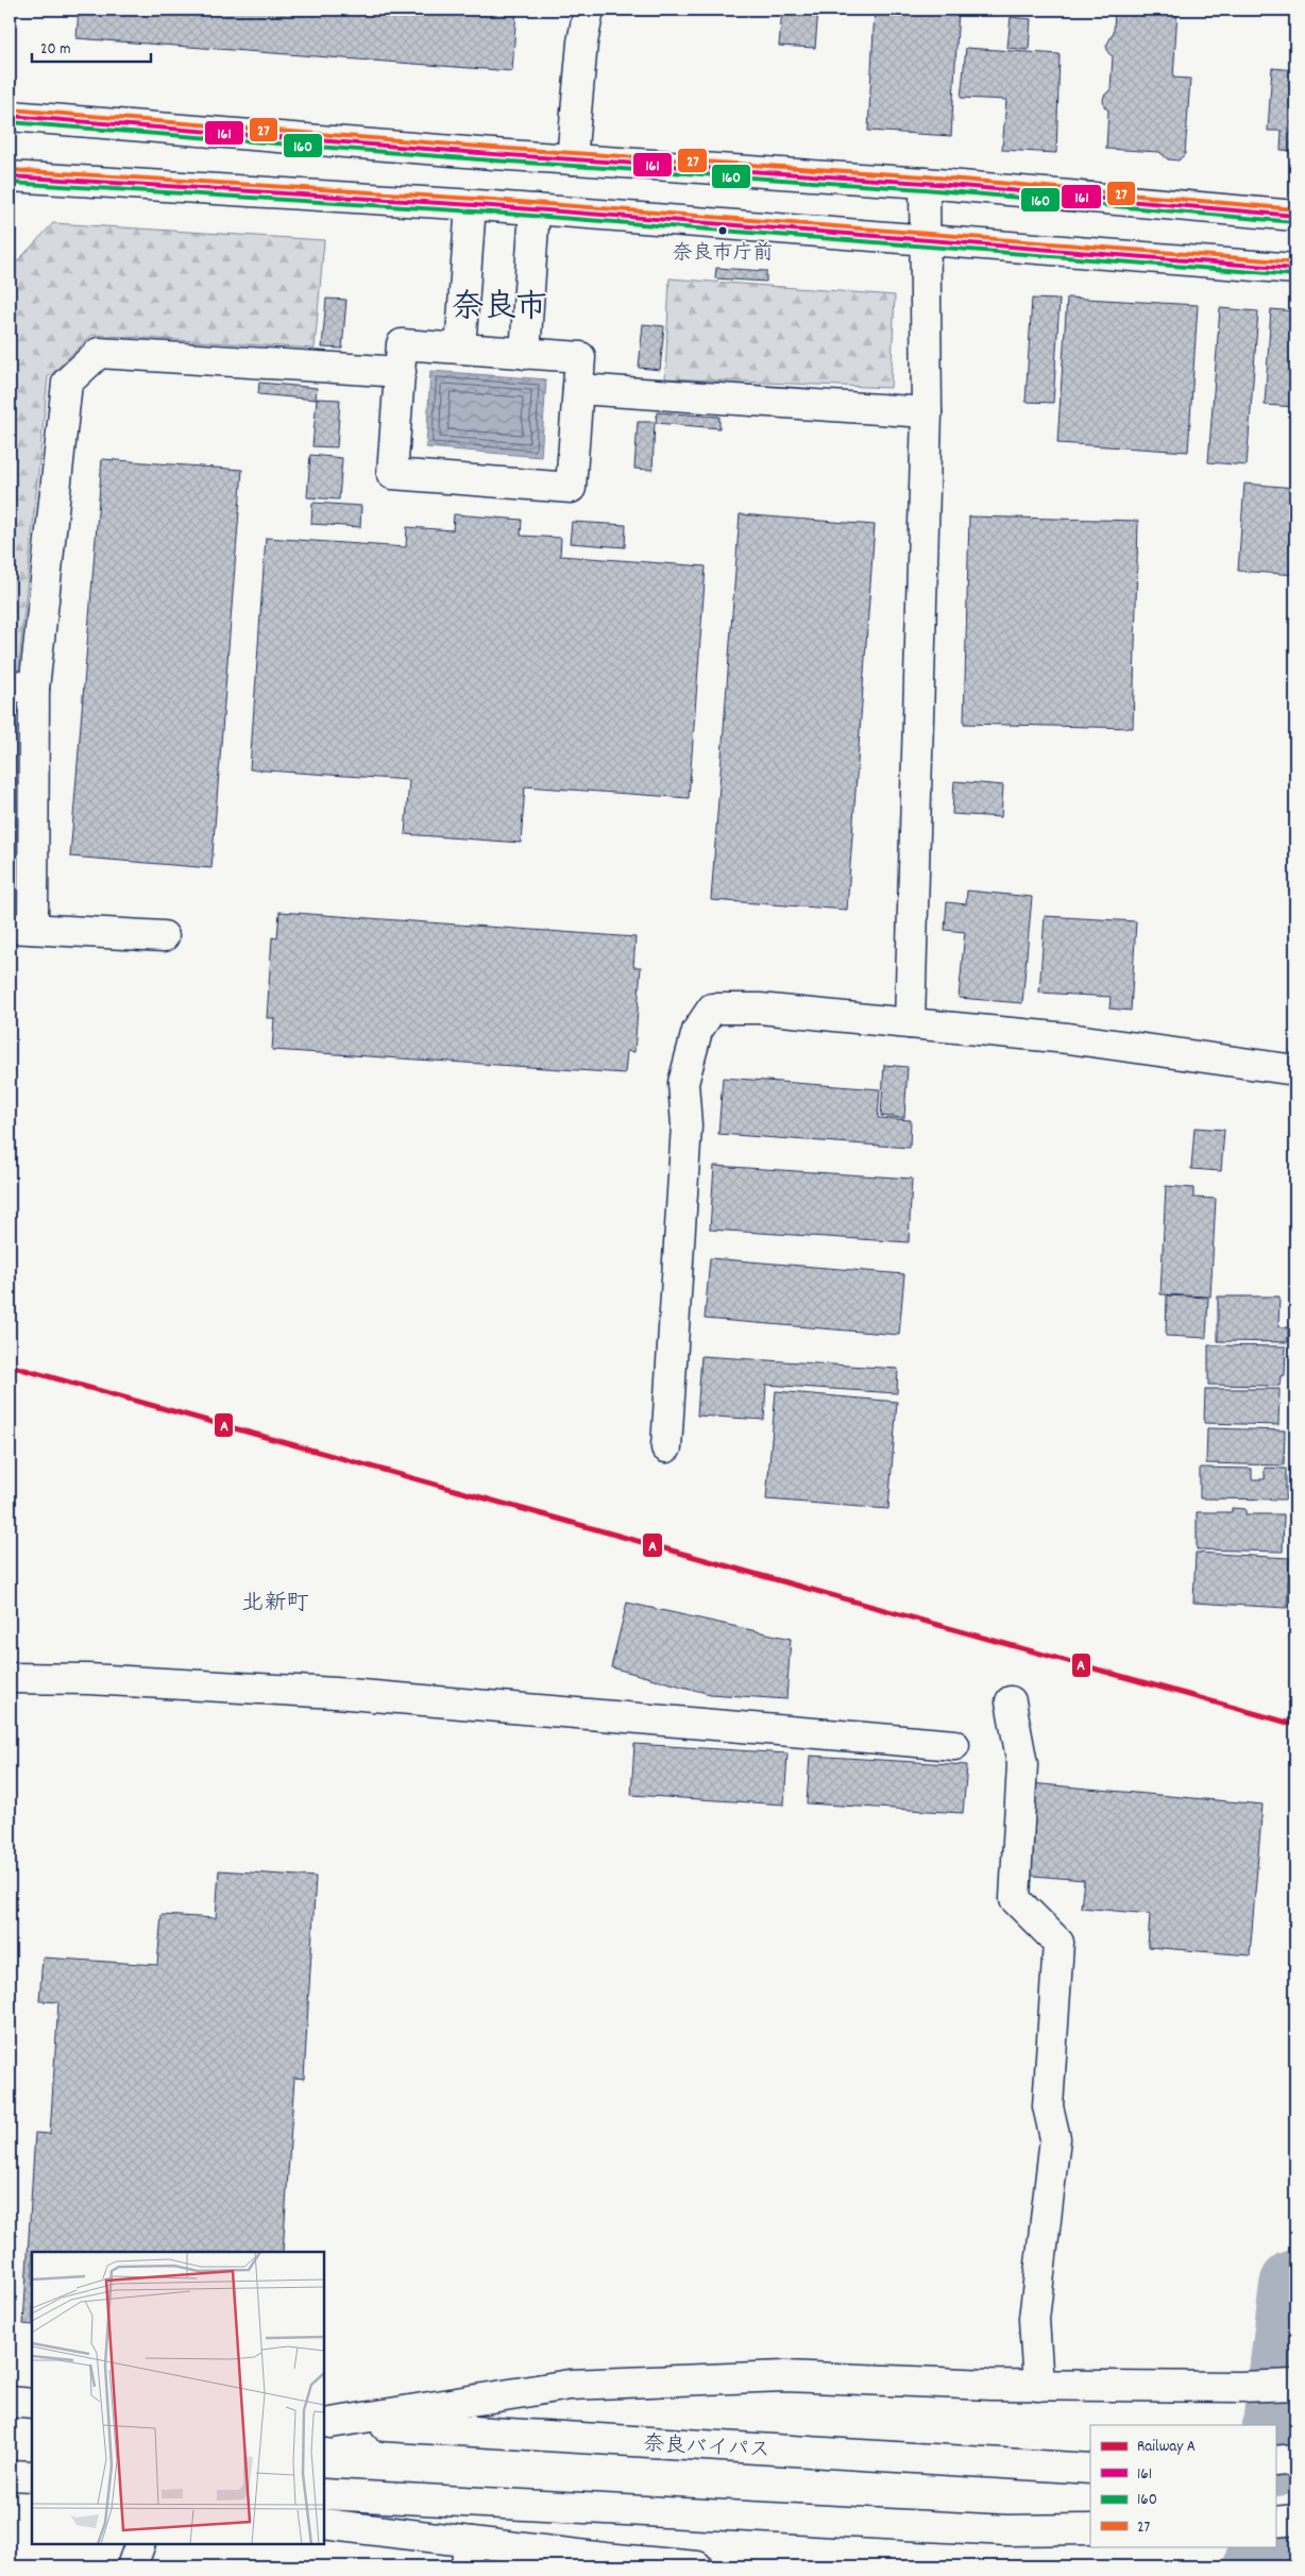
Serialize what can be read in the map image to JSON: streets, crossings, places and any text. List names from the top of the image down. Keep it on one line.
{"streets":{"main road":["奈良バイパス"]},"districts":["奈良市","北新町"],"places":["奈良市庁前"],"lines":["transit line 27","transit line 161","transit line 160","rail line A"],"legend":["Railway A","161","160","27"],"scale_bar":"20 m"}
